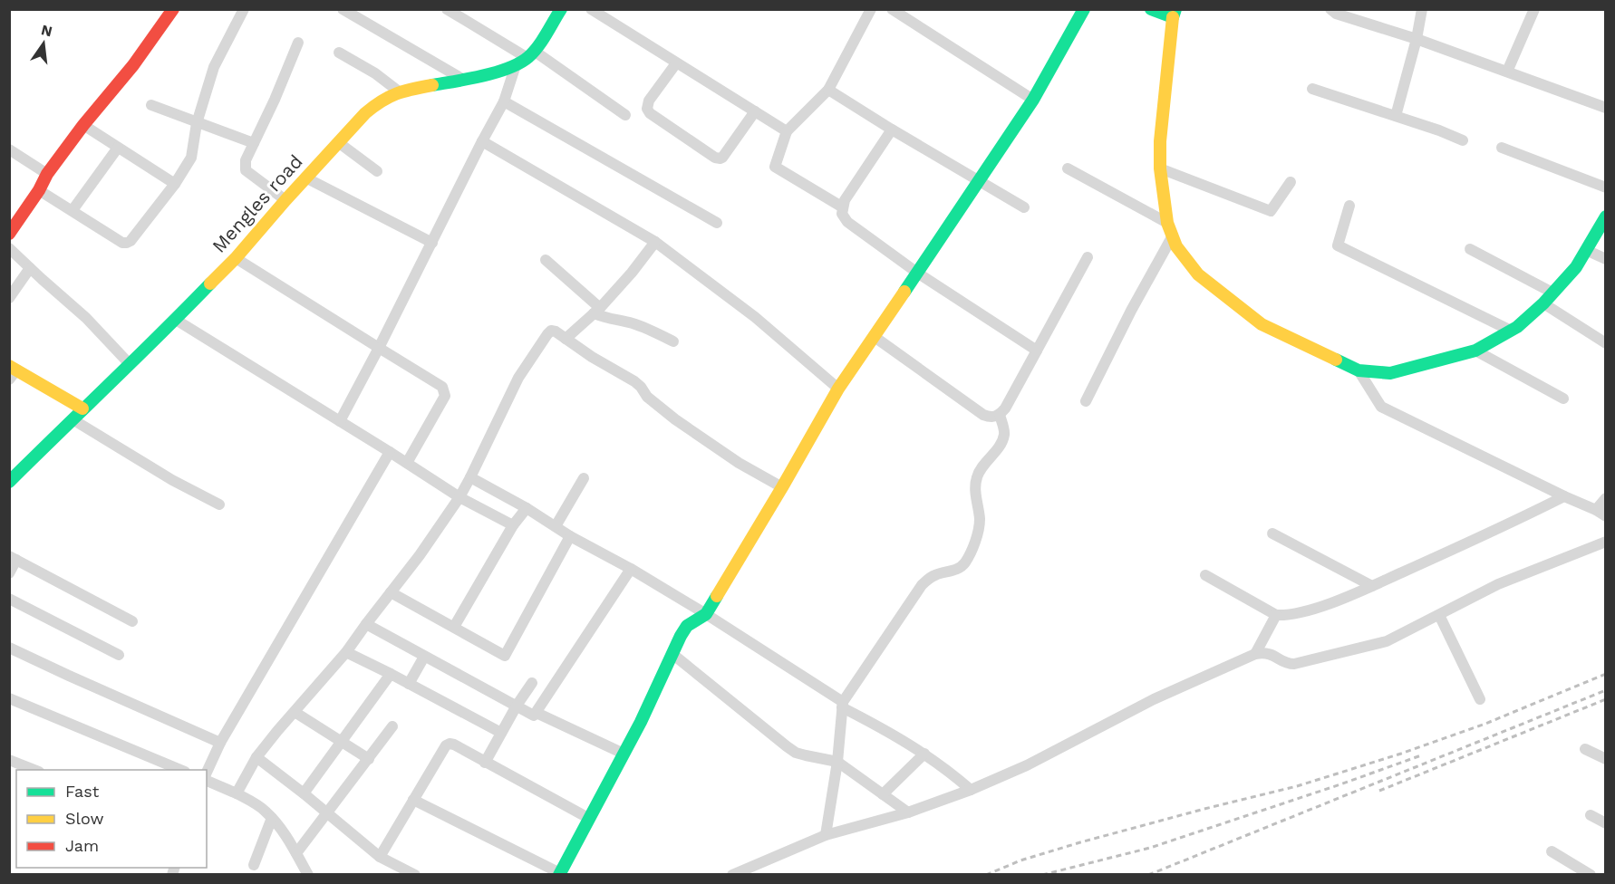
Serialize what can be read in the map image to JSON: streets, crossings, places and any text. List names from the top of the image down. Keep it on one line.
{"streets":{"main road":["Mengles road"]},"legend":["Fast","Slow","Jam"],"north":"top"}
